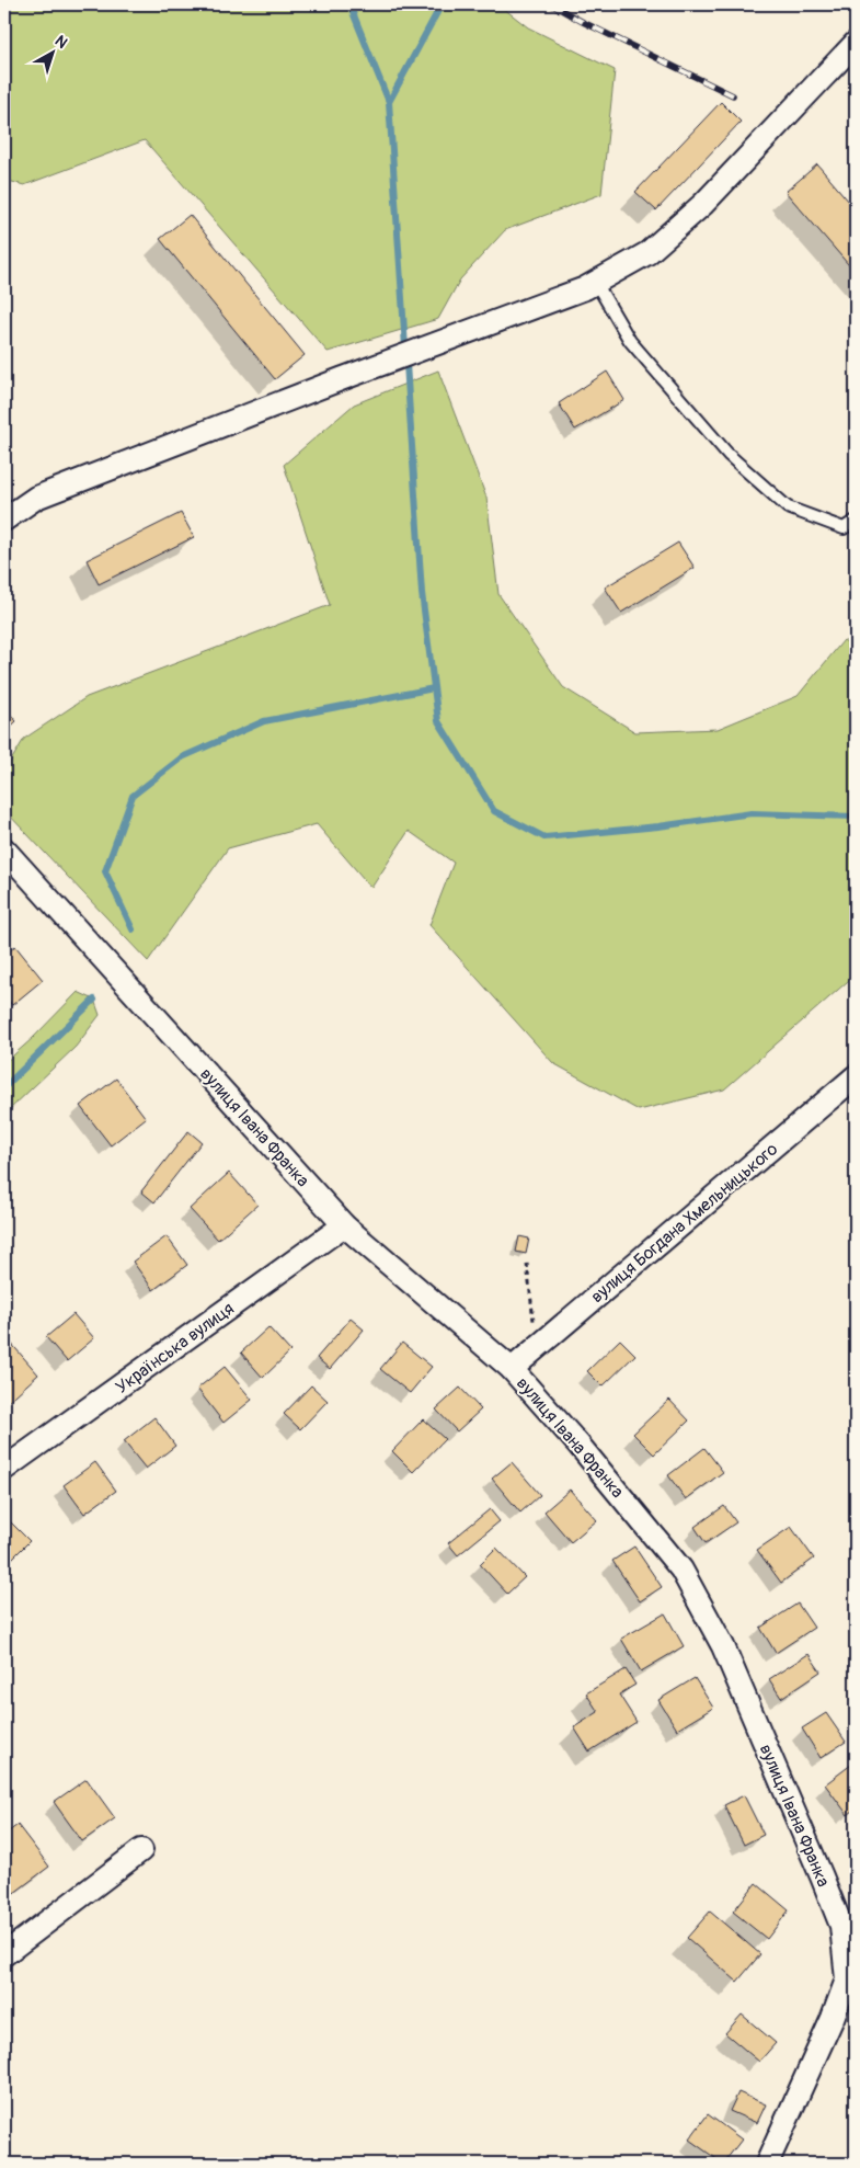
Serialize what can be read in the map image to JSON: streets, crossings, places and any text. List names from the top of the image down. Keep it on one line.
{"streets":{"street":["вулиця Івана Франка","вулиця Богдана Хмельницького","Українська вулиця"]},"crossings":[["вулиця Івана Франка","вулиця Богдана Хмельницького"],["вулиця Івана Франка","Українська вулиця"]],"north":"top right"}
